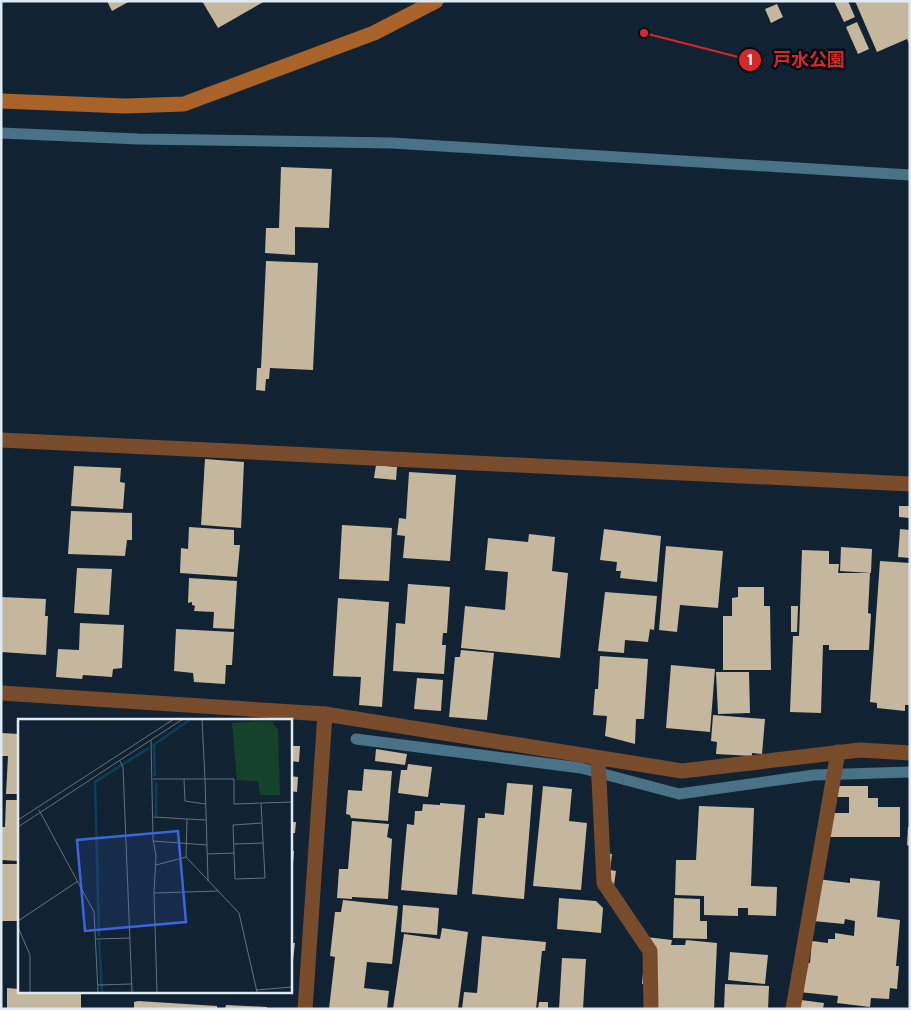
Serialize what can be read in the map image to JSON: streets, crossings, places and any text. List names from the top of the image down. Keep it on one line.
{"places":["戸水公園"]}
